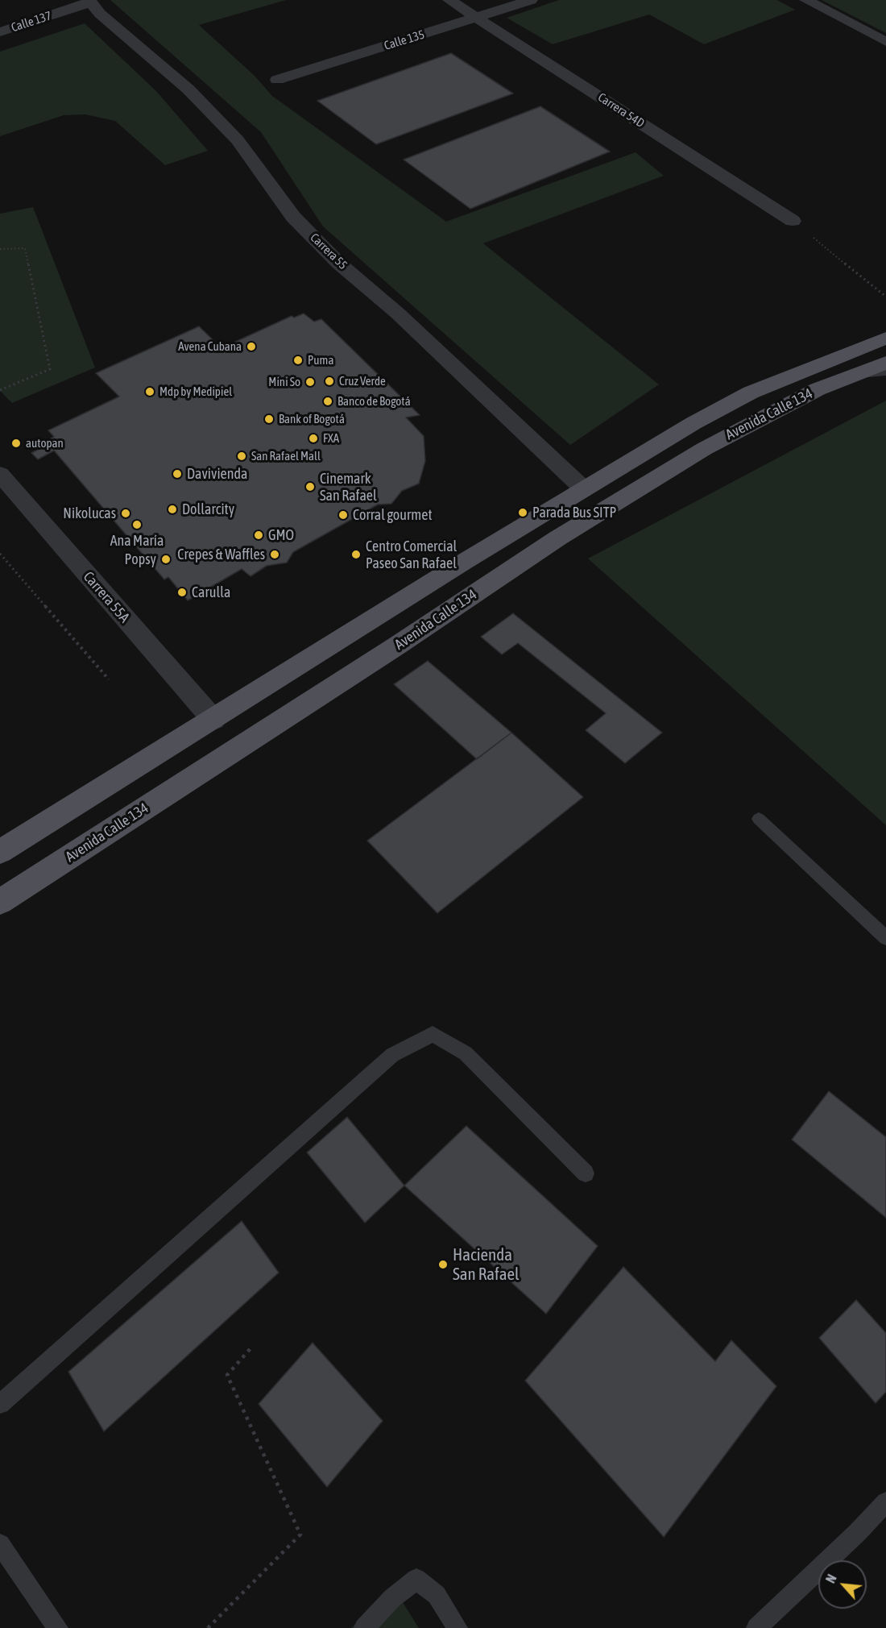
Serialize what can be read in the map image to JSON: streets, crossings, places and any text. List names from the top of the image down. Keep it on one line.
{"streets":{"main road":["Avenida Calle 134"],"street":["Calle 137","Calle 135","Carrera 54D","Carrera 55","Carrera 55A"]},"crossings":[["Calle 137","Carrera 55"],["Calle 135","Carrera 54D"],["Carrera 55","Avenida Calle 134"],["Avenida Calle 134","Carrera 55A"]],"places":["Avena Cubana","Puma","Cruz Verde","Mini So","Mdp by Medipiel","Banco de Bogotá","Bank of Bogotá","FXA","autopan","San Rafael Mall","Davivienda","Cinemark San Rafael","Dollarcity","Parada Bus SITP","Nikolucas","Corral gourmet","Ana María","GMO","Crepes & Waffles","Centro Comercial Paseo San Rafael","Popsy","Carulla","Hacienda San Rafael"],"north":"top left"}
